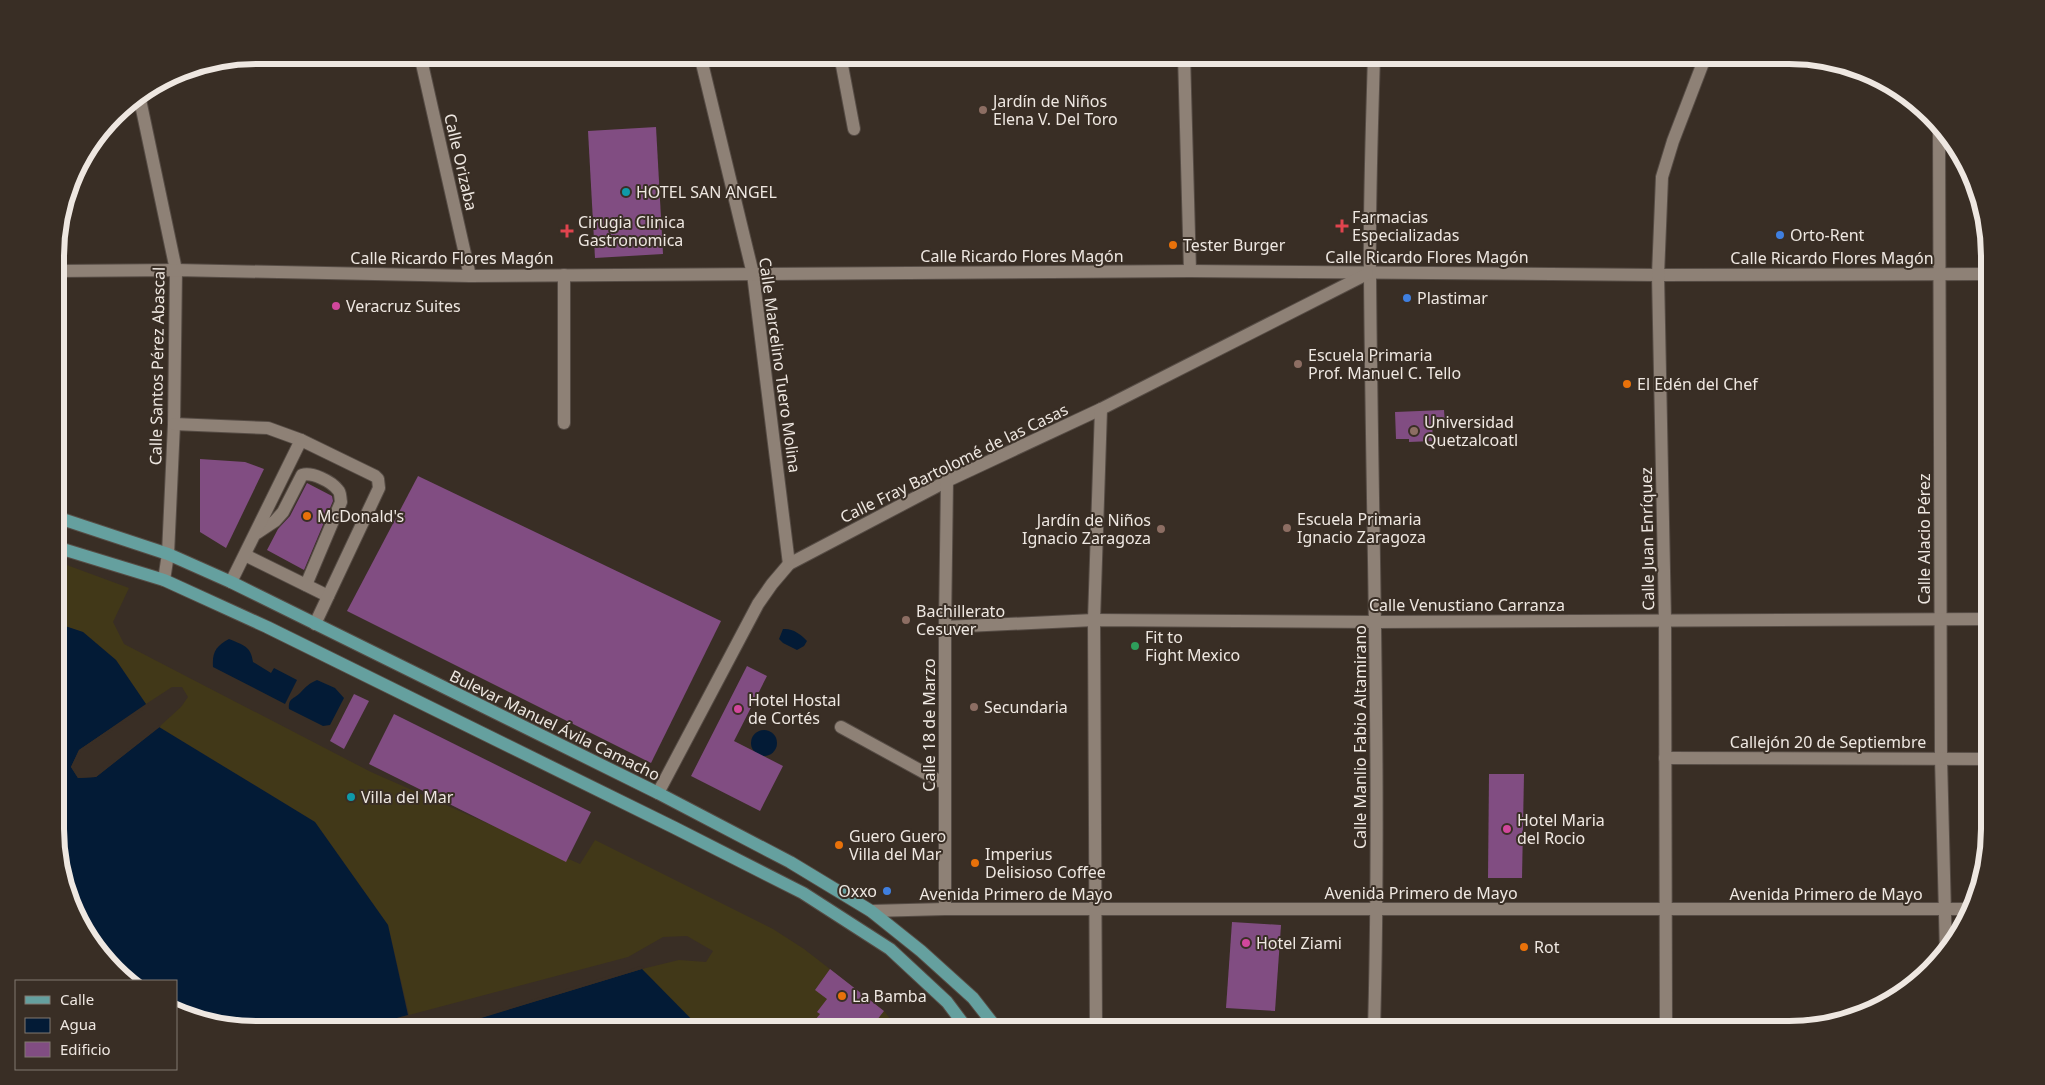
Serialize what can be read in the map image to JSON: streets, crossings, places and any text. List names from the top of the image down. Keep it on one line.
{"streets":{"main road":["Bulevar Manuel Ávila Camacho"],"street":["Calle Orizaba","Calle Ricardo Flores Magón","Calle Marcelino Tuero Molina","Calle Santos Pérez Abascal","Calle Fray Bartolomé de las Casas","Calle Juan Enríquez","Calle Alacio Pérez","Calle Venustiano Carranza","Calle 18 de Marzo","Calle Manlio Fabio Altamirano","Callejón 20 de Septiembre","Avenida Primero de Mayo"]},"crossings":[["Calle Orizaba","Calle Ricardo Flores Magón"],["Calle Ricardo Flores Magón","Calle Marcelino Tuero Molina"],["Calle Ricardo Flores Magón","Calle Santos Pérez Abascal"],["Calle Ricardo Flores Magón","Calle Fray Bartolomé de las Casas"],["Calle Ricardo Flores Magón","Calle Juan Enríquez"],["Calle Ricardo Flores Magón","Calle Alacio Pérez"],["Calle Ricardo Flores Magón","Calle Manlio Fabio Altamirano"],["Calle Marcelino Tuero Molina","Calle Fray Bartolomé de las Casas"],["Calle Santos Pérez Abascal","Bulevar Manuel Ávila Camacho"],["Calle Fray Bartolomé de las Casas","Bulevar Manuel Ávila Camacho"],["Calle Fray Bartolomé de las Casas","Calle 18 de Marzo"],["Calle Fray Bartolomé de las Casas","Calle Manlio Fabio Altamirano"],["Calle Juan Enríquez","Calle Venustiano Carranza"],["Calle Juan Enríquez","Callejón 20 de Septiembre"],["Calle Juan Enríquez","Avenida Primero de Mayo"],["Calle Alacio Pérez","Calle Venustiano Carranza"],["Calle Alacio Pérez","Callejón 20 de Septiembre"],["Calle Alacio Pérez","Avenida Primero de Mayo"],["Calle Venustiano Carranza","Calle 18 de Marzo"],["Calle Venustiano Carranza","Calle Manlio Fabio Altamirano"],["Bulevar Manuel Ávila Camacho","Avenida Primero de Mayo"],["Calle 18 de Marzo","Avenida Primero de Mayo"],["Calle Manlio Fabio Altamirano","Avenida Primero de Mayo"]],"places":{"other":["Jardín de Niños Elena V. Del Toro","HOTEL SAN ANGEL","Orto-Rent","Tester Burger","Plastimar","Veracruz Suites","Escuela Primaria Prof. Manuel C. Tello","El Edén del Chef","Universidad Quetzalcoatl","McDonald's","Escuela Primaria Ignacio Zaragoza","Jardín de Niños Ignacio Zaragoza","Bachillerato Cesuver","Fit to Fight Mexico","Secundaria","Hotel Hostal de Cortés","Villa del Mar","Hotel Maria del Rocio","Guero Guero Villa del Mar","Imperius Delisioso Coffee","Oxxo","Hotel Ziami","Rot","La Bamba"],"health":["Farmacias Especializadas","Cirugia Clinica Gastronomica"]},"legend":["Calle","Agua","Edificio"]}
